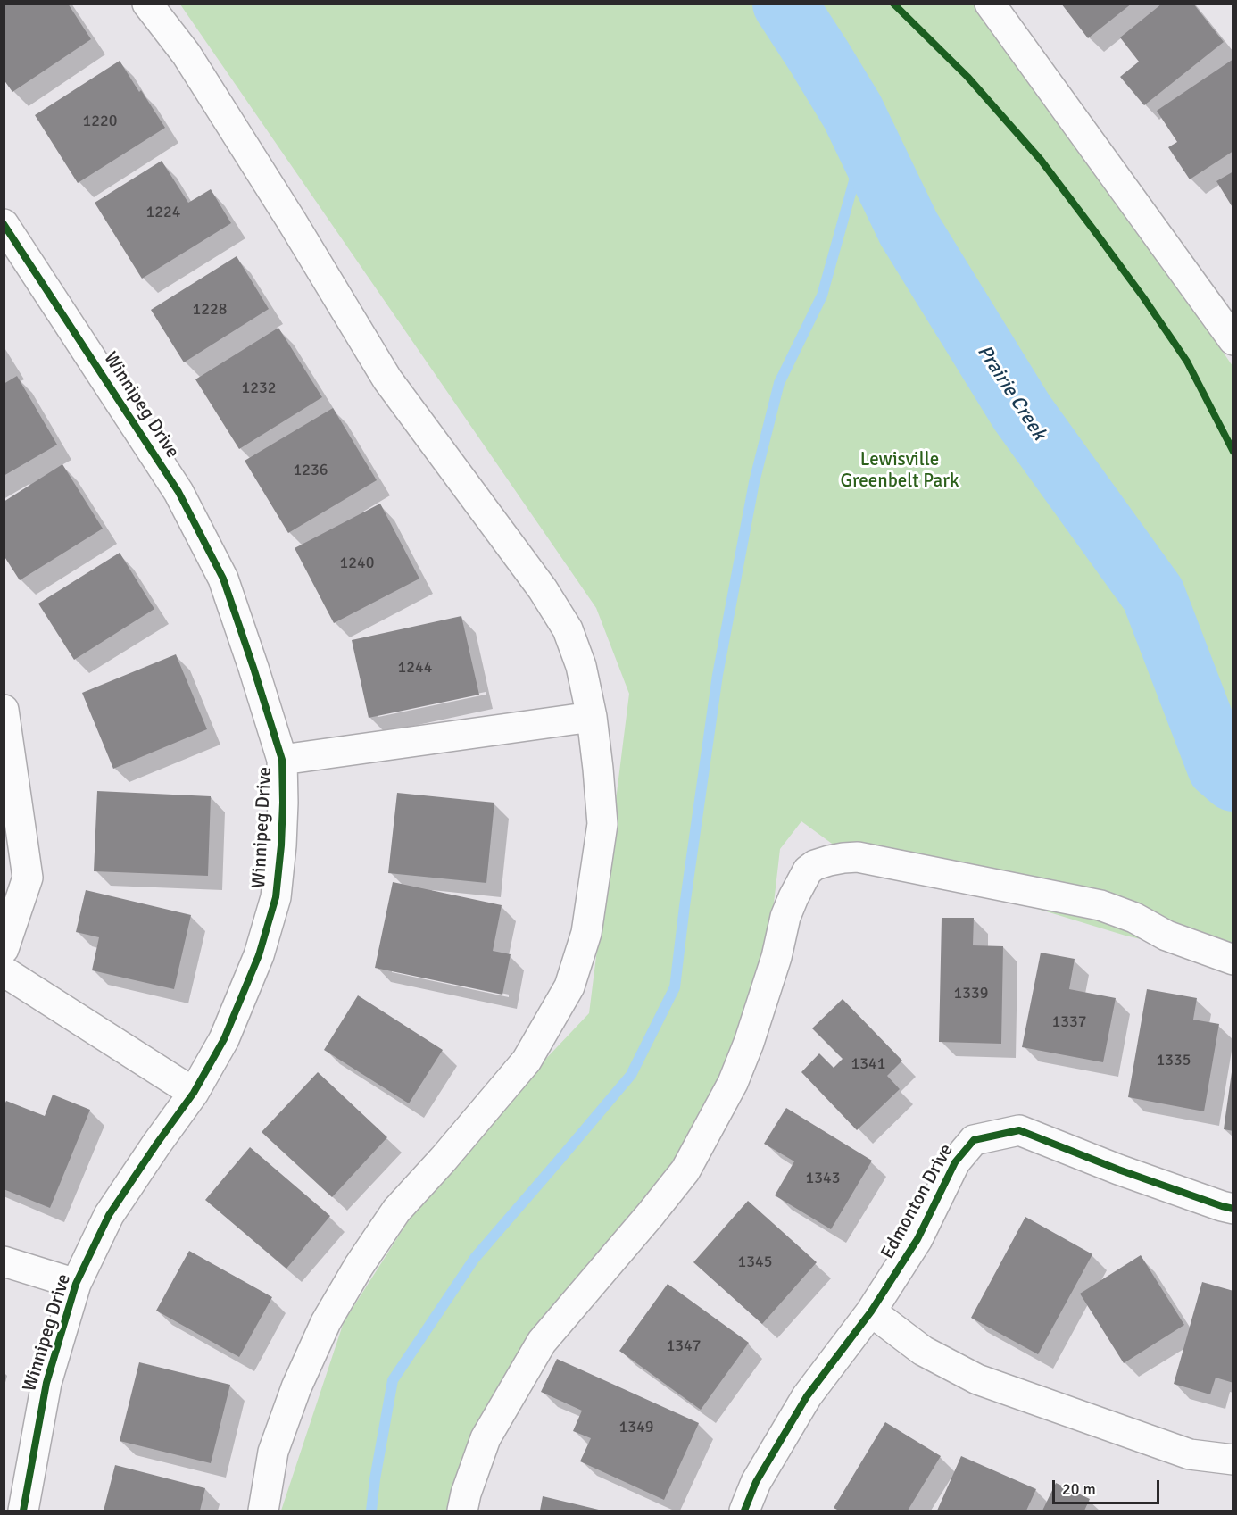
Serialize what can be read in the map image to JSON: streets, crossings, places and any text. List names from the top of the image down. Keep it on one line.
{"streets":{"street":["Winnipeg Drive","Edmonton Drive"]},"water":["Prairie Creek"],"parks":["Lewisville Greenbelt Park"],"house_numbers":["1220","1224","1228","1232","1236","1240","1244","1339","1337","1335","1341","1343","1345","1347","1349"],"scale_bar":"20 m"}
